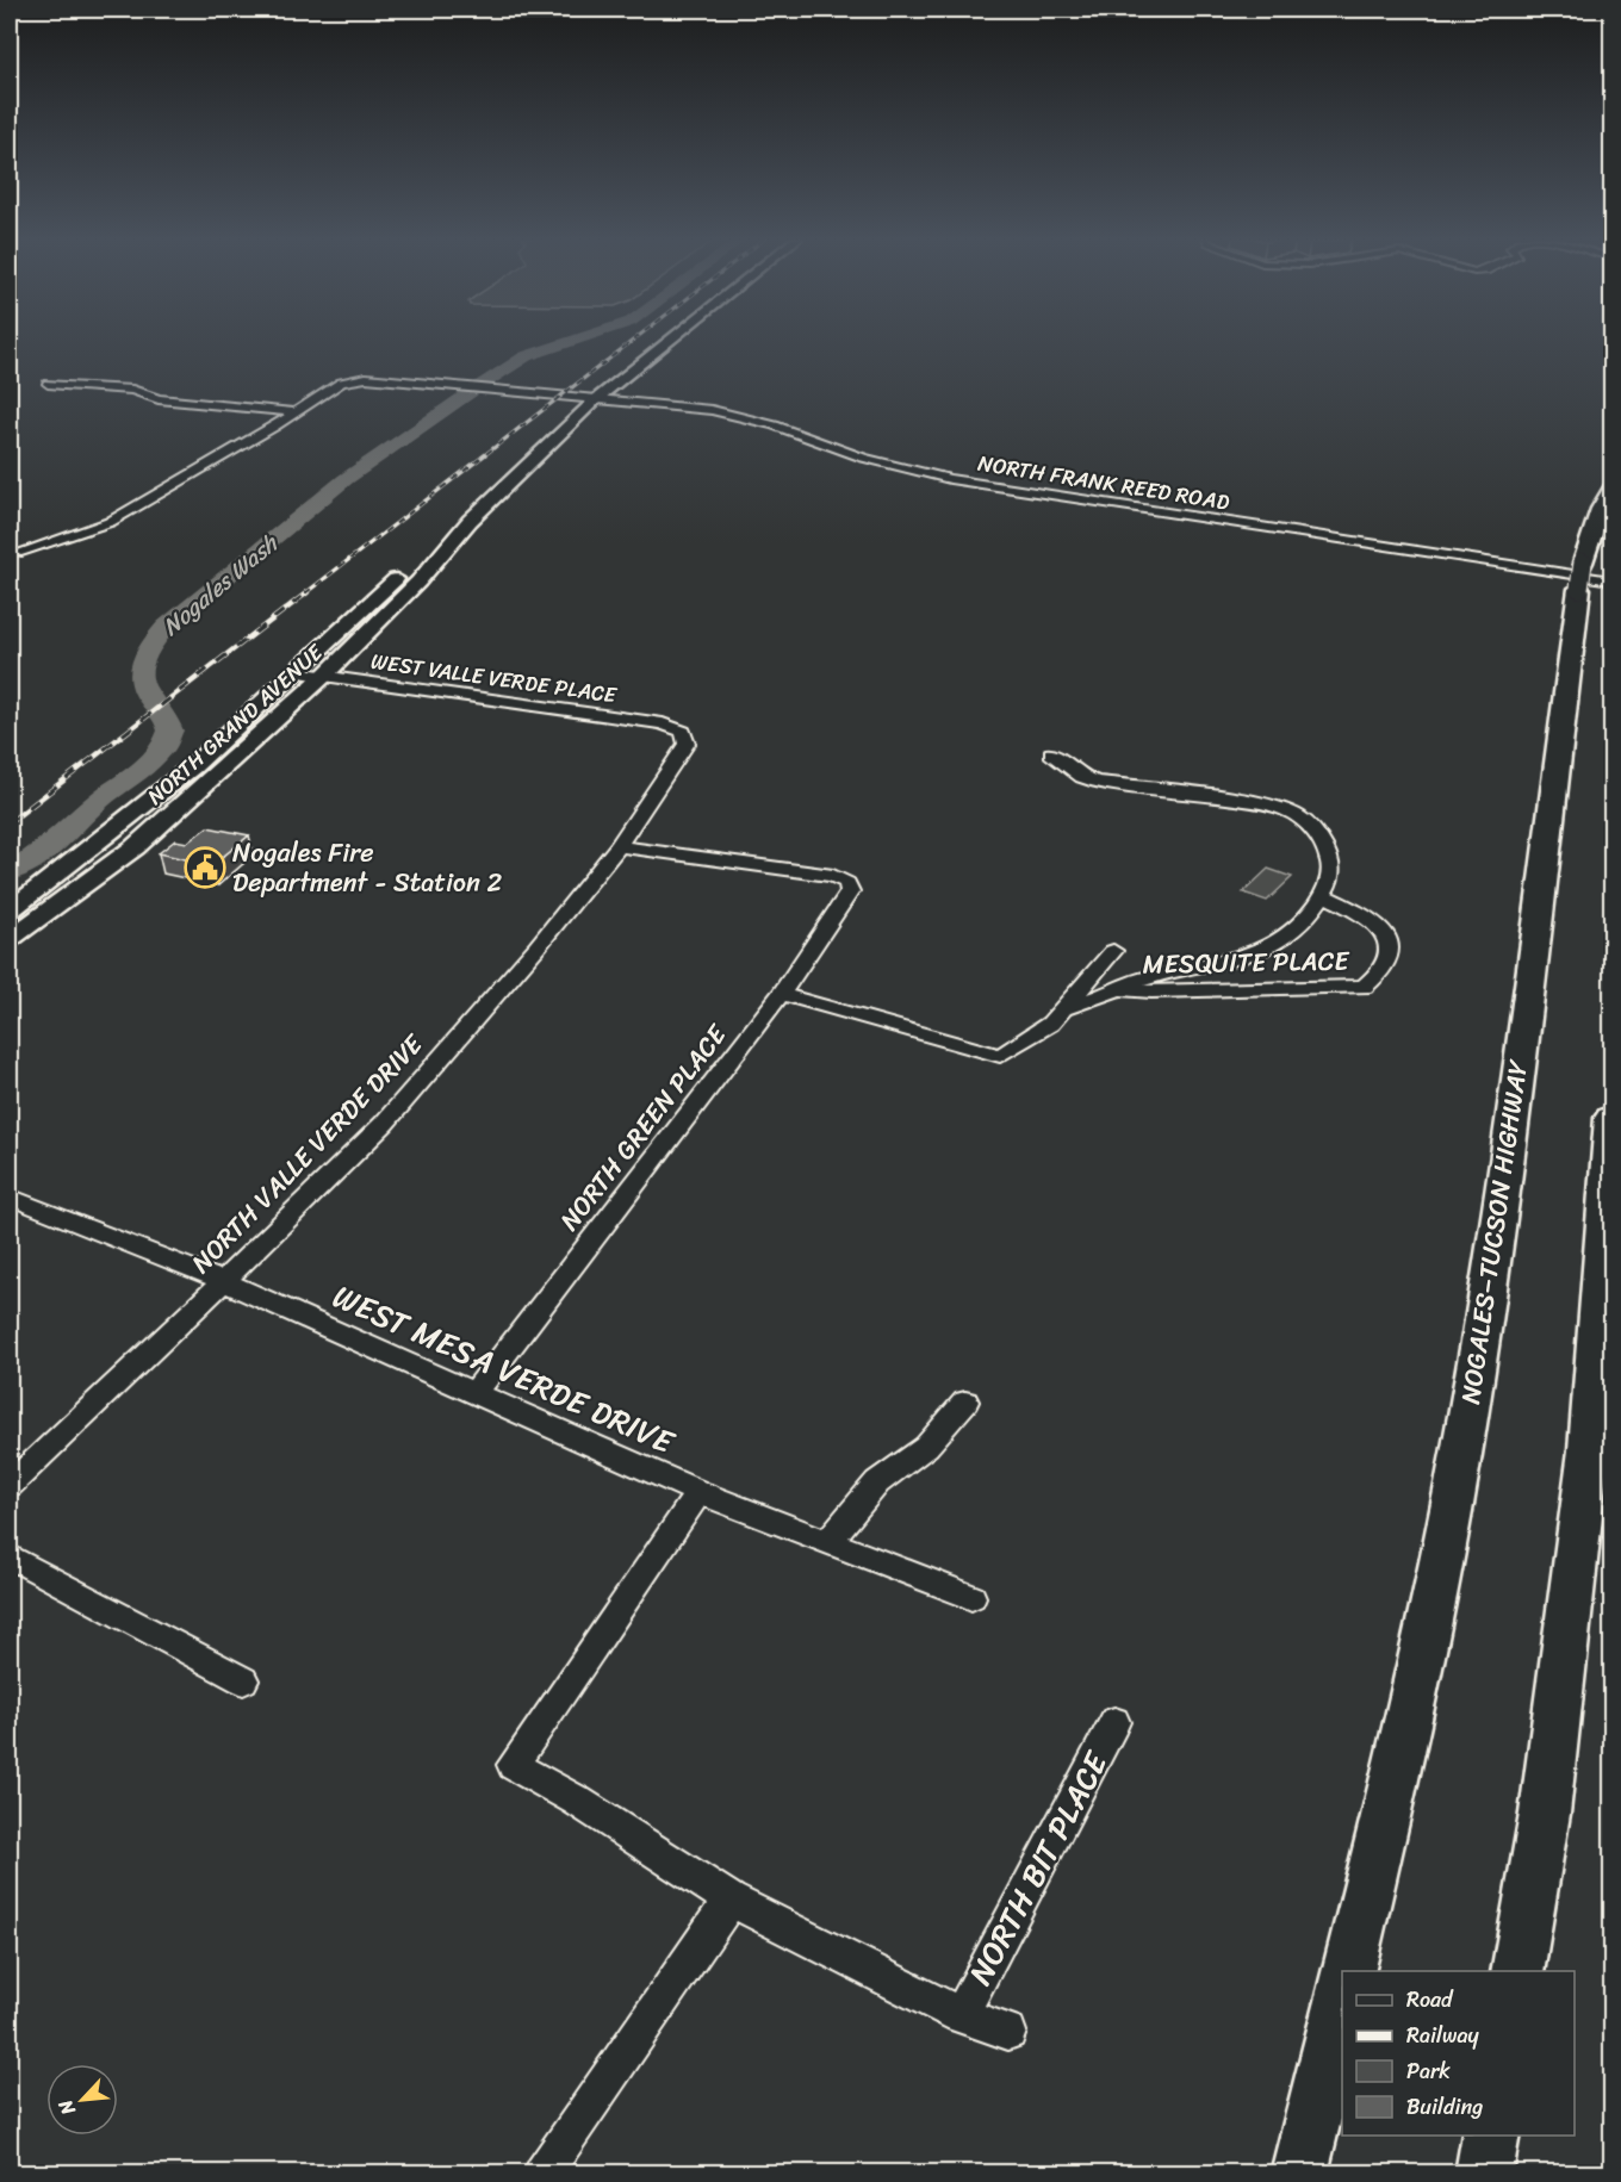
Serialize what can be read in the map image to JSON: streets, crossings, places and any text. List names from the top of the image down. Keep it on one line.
{"streets":{"highway":["NOGALES–TUCSON HIGHWAY"],"main road":["NORTH GRAND AVENUE"],"street":["NORTH FRANK REED ROAD","WEST VALLE VERDE PLACE","MESQUITE PLACE","NORTH GREEN PLACE","NORTH VALLE VERDE DRIVE","WEST MESA VERDE DRIVE","NORTH BIT PLACE"]},"crossings":[["NORTH FRANK REED ROAD","NORTH GRAND AVENUE"],["NORTH FRANK REED ROAD","NOGALES–TUCSON HIGHWAY"],["WEST VALLE VERDE PLACE","NORTH GRAND AVENUE"],["WEST VALLE VERDE PLACE","NORTH VALLE VERDE DRIVE"],["NORTH GREEN PLACE","NORTH VALLE VERDE DRIVE"],["NORTH GREEN PLACE","WEST MESA VERDE DRIVE"],["NORTH VALLE VERDE DRIVE","WEST MESA VERDE DRIVE"]],"water":["Nogales Wash"],"places":{"public building":["Nogales Fire Department - Station 2"]},"legend":["Road","Railway","Park","Building"],"north":"bottom left"}
